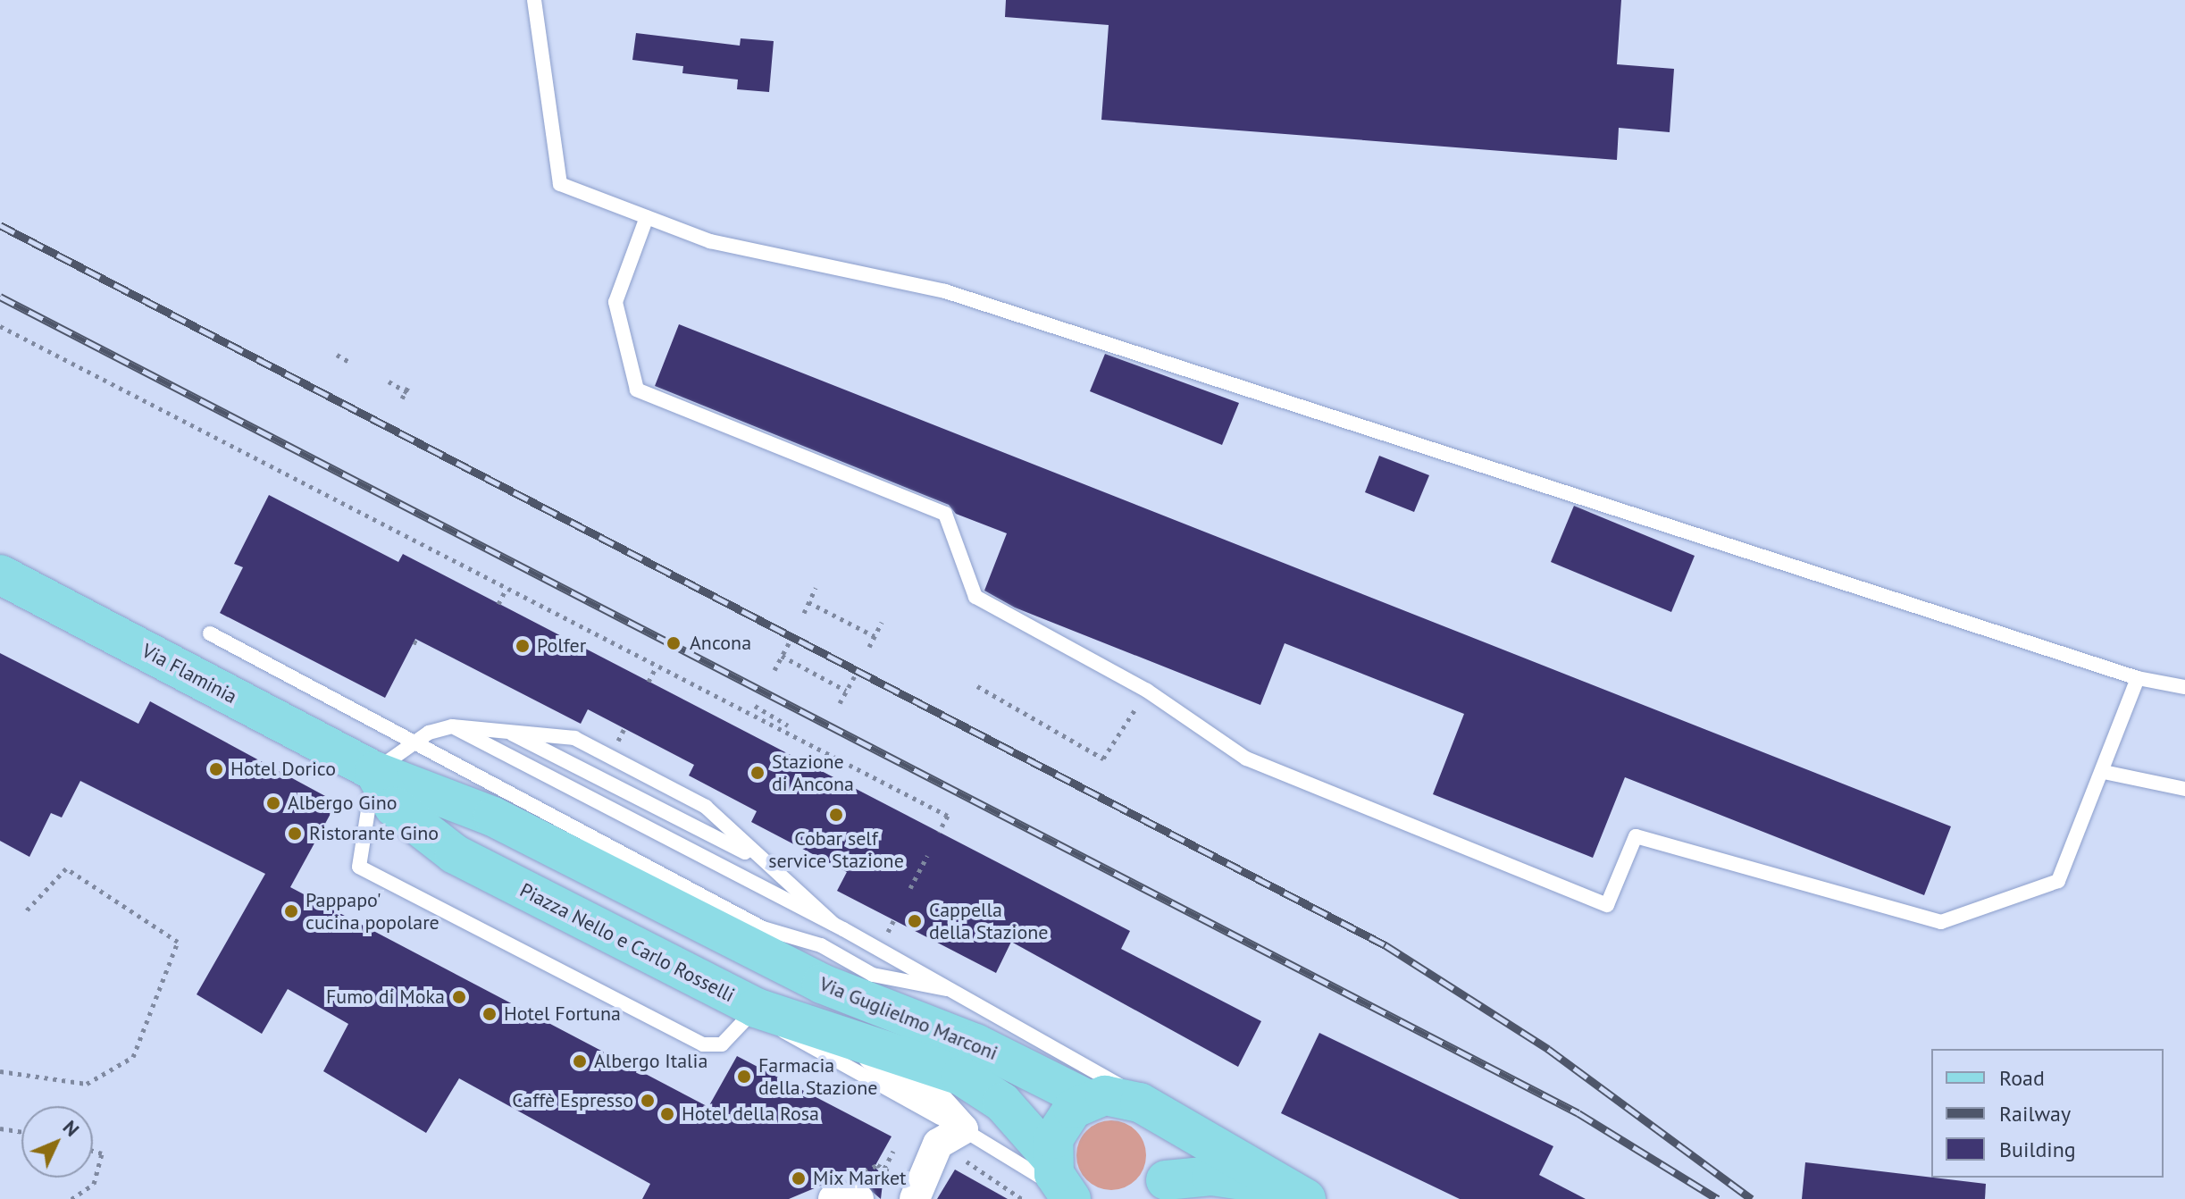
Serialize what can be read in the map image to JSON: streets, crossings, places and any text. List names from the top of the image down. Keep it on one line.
{"streets":{"main road":["Via Flaminia","Piazza Nello e Carlo Rosselli","Via Guglielmo Marconi"]},"crossings":[["Via Flaminia","Piazza Nello e Carlo Rosselli"],["Piazza Nello e Carlo Rosselli","Via Guglielmo Marconi"]],"places":["Ancona","Polfer","Hotel Dorico","Stazione di Ancona","Albergo Gino","Cobar self service Stazione","Ristorante Gino","Pappapo' cucina popolare","Cappella della Stazione","Fumo di Moka","Hotel Fortuna","Albergo Italia","Farmacia della Stazione","Caffè Espresso","Hotel della Rosa","Mix Market"],"legend":["Road","Railway","Building"],"north":"top right"}
